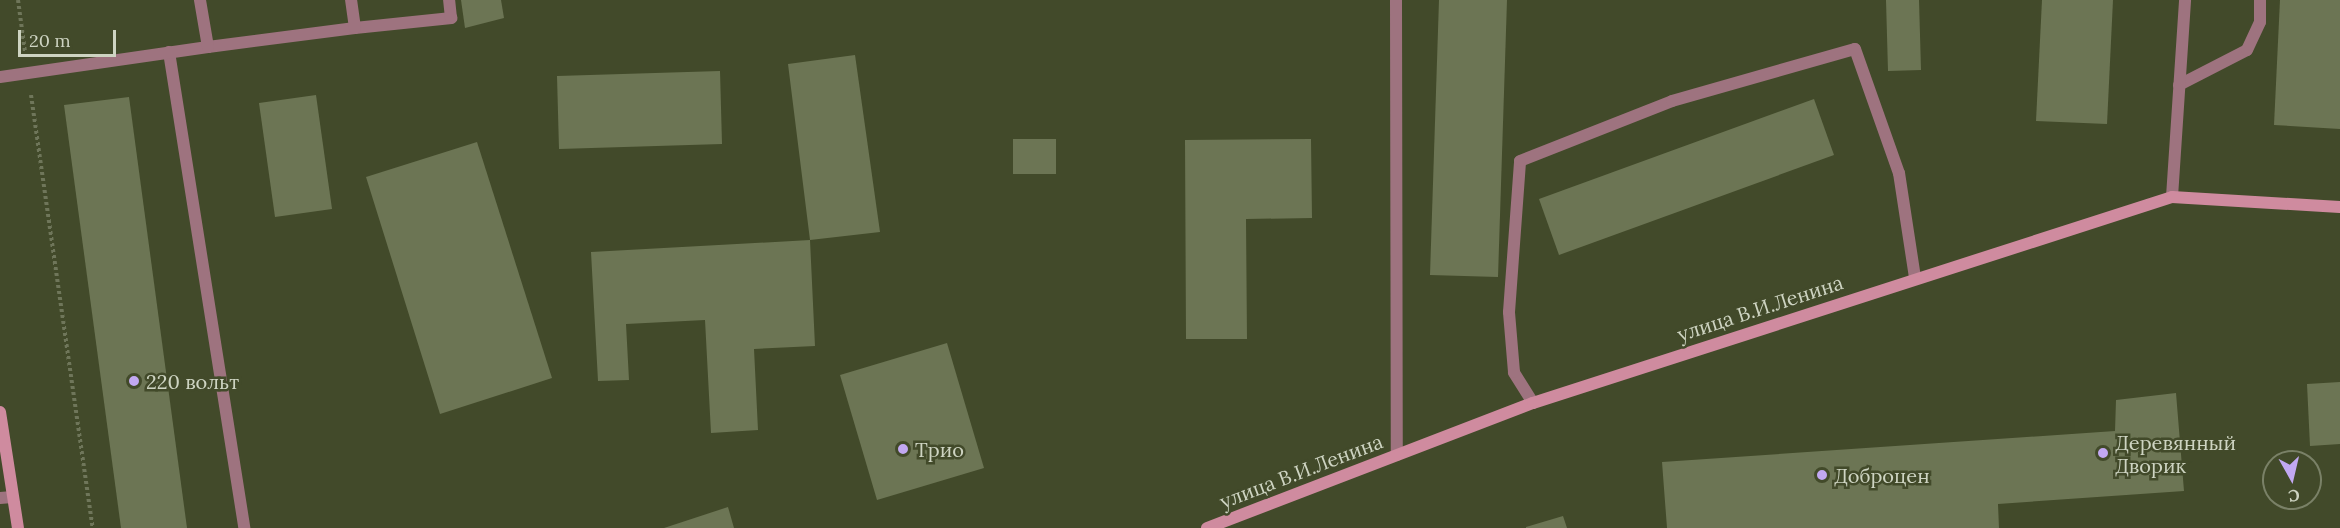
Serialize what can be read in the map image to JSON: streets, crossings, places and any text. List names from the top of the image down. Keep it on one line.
{"streets":{"main road":["улица В.И.Ленина"]},"places":["220 вольт","Трио","Деревянный Дворик","Доброцен"],"scale_bar":"20 m","north":"bottom"}
